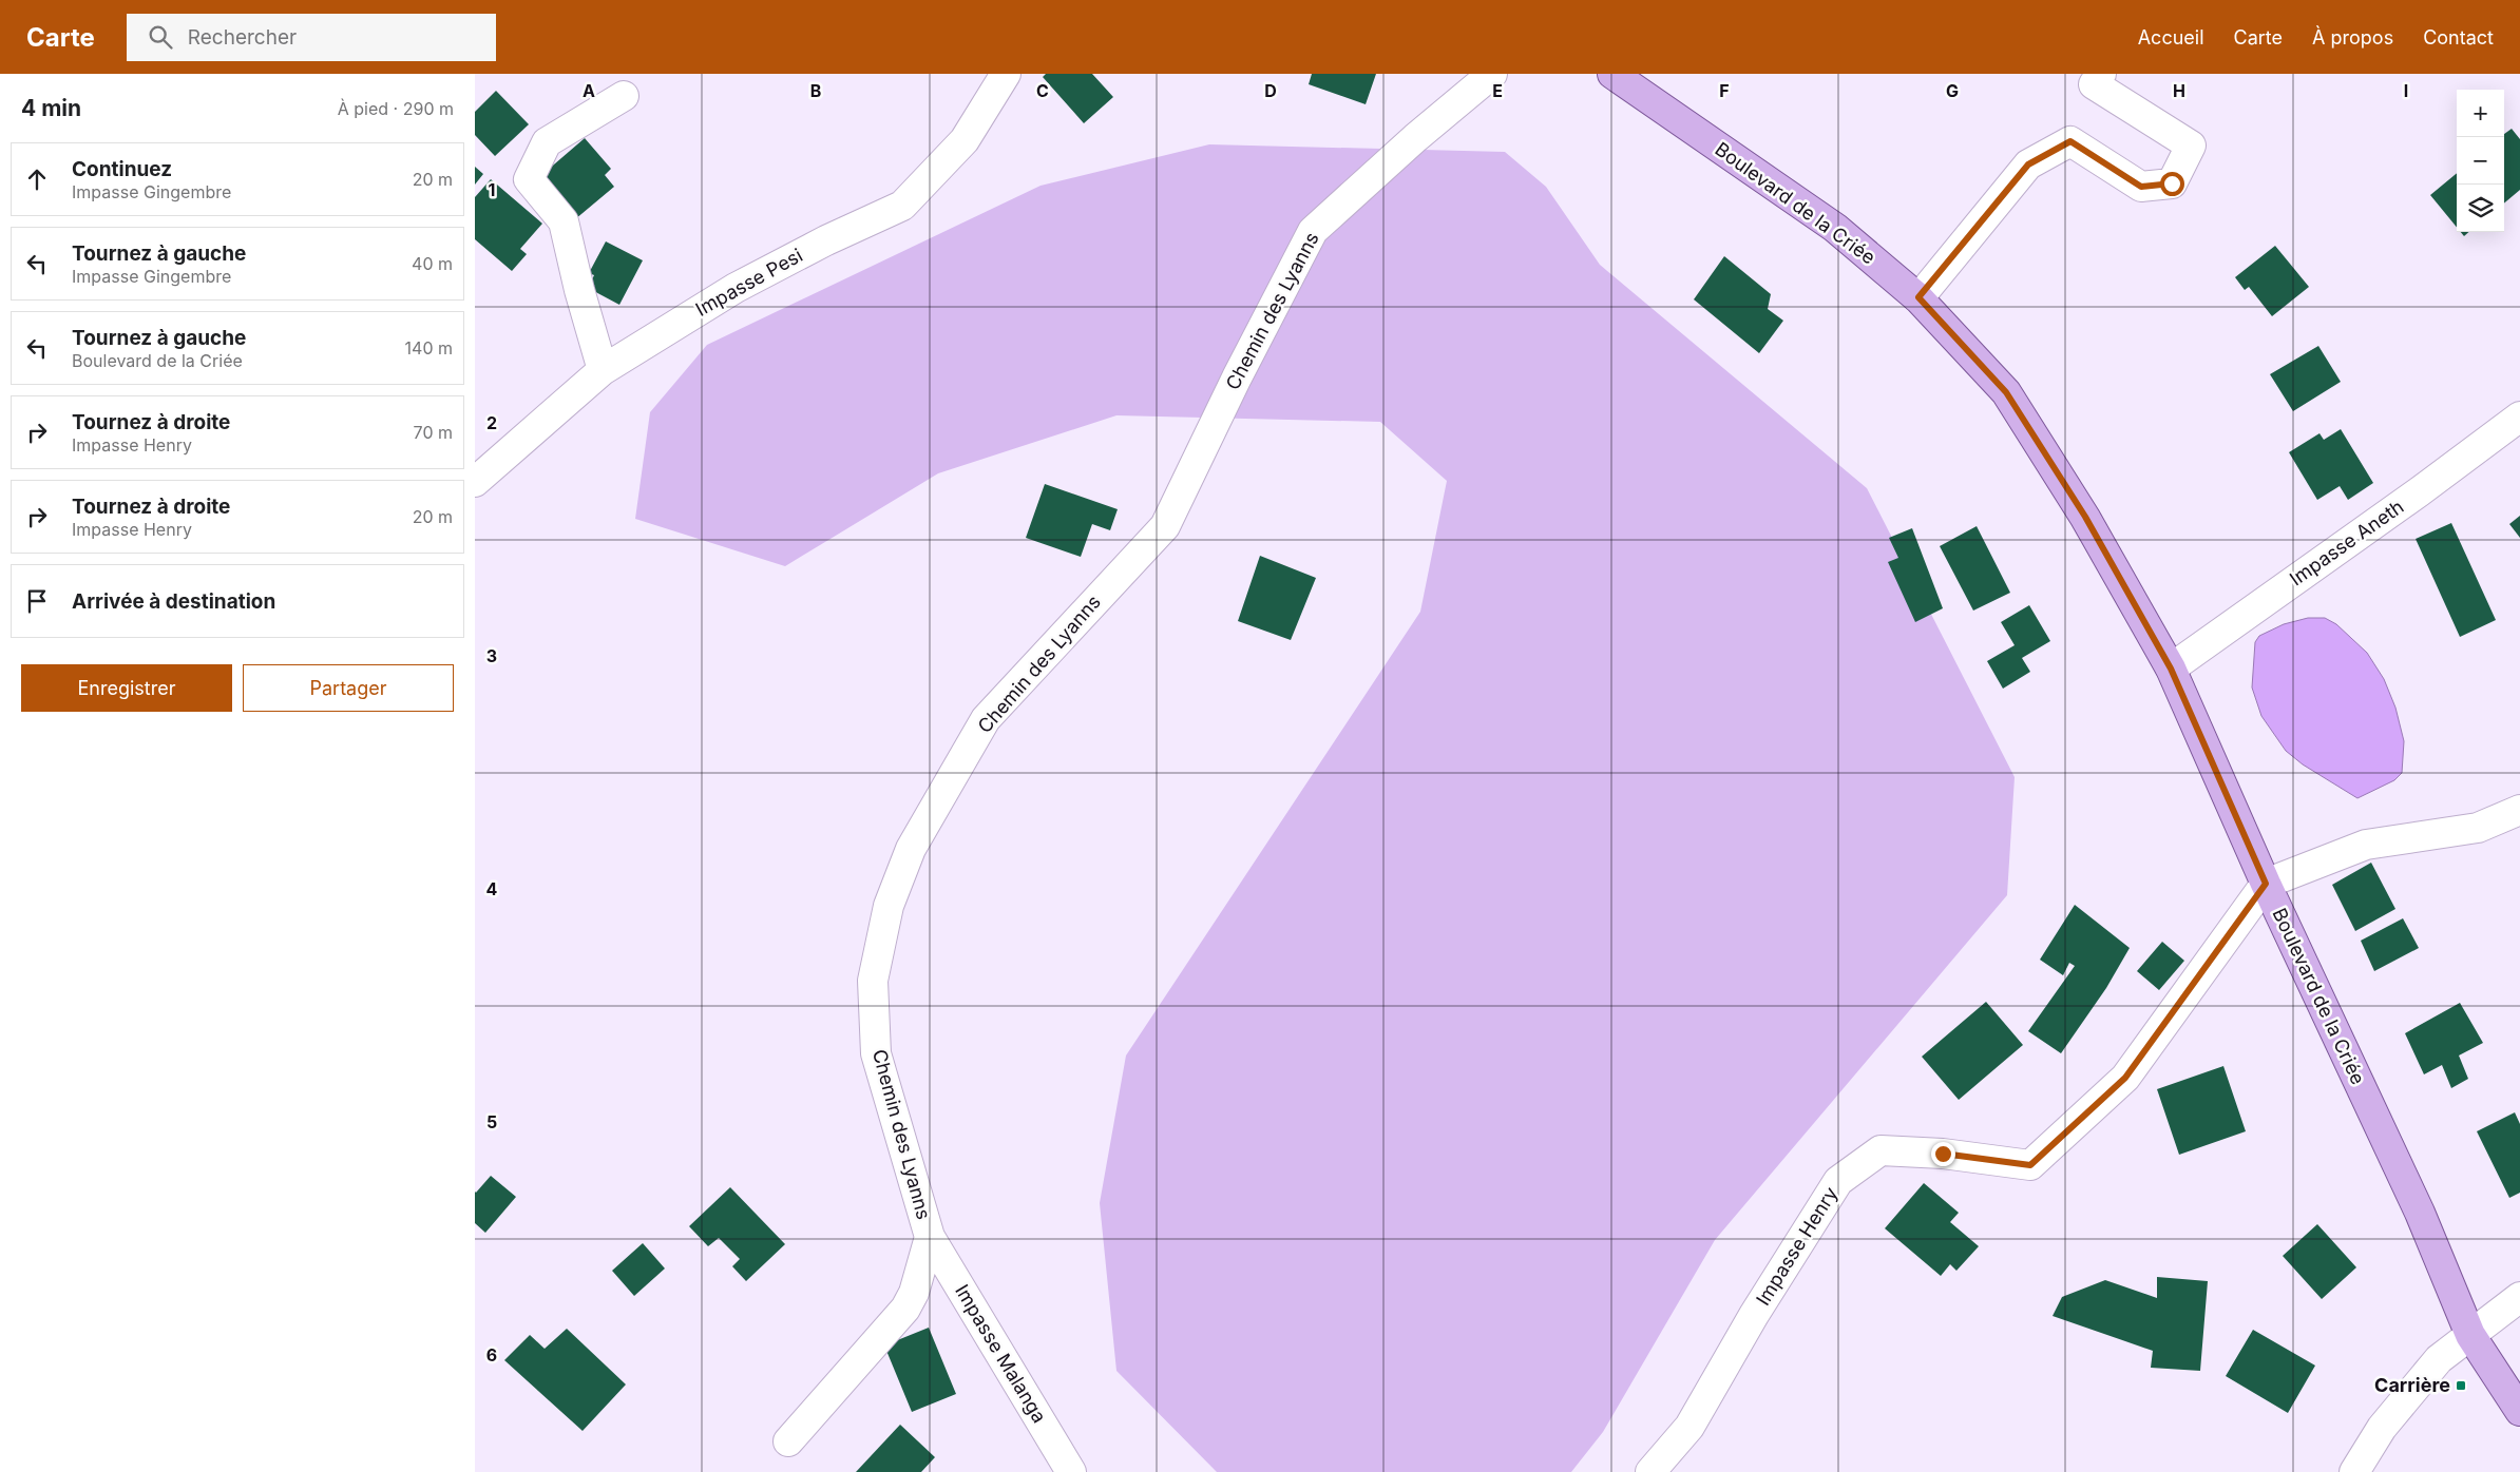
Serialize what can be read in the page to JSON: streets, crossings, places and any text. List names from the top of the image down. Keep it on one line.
{"streets":{"main road":["Boulevard de la Criée"],"street":["Impasse Pesi","Chemin des Lyanns","Impasse Aneth","Impasse Henry","Impasse Malanga"]},"crossings":[["Boulevard de la Criée","Impasse Aneth"],["Boulevard de la Criée","Impasse Henry"],["Chemin des Lyanns","Impasse Malanga"]],"places":{"transit":["Carrière"]},"page":{"header":"Carte","search":"Rechercher","nav":["Accueil","Carte","À propos","Contact"],"heading":["4 min","À pied · 290 m"],"map_buttons":["+","−"],"list":[["Continuez","Impasse Gingembre","20 m"],["Tournez à gauche","Impasse Gingembre","40 m"],["Tournez à gauche","Boulevard de la Criée","140 m"],["Tournez à droite","Impasse Henry","70 m"],["Tournez à droite","Impasse Henry","20 m"],"Arrivée à destination"],"buttons":["Enregistrer","Partager"]},"grid":{"columns":["A","B","C","D","E","F","G","H","I"],"rows":["1","2","3","4","5","6"]}}
